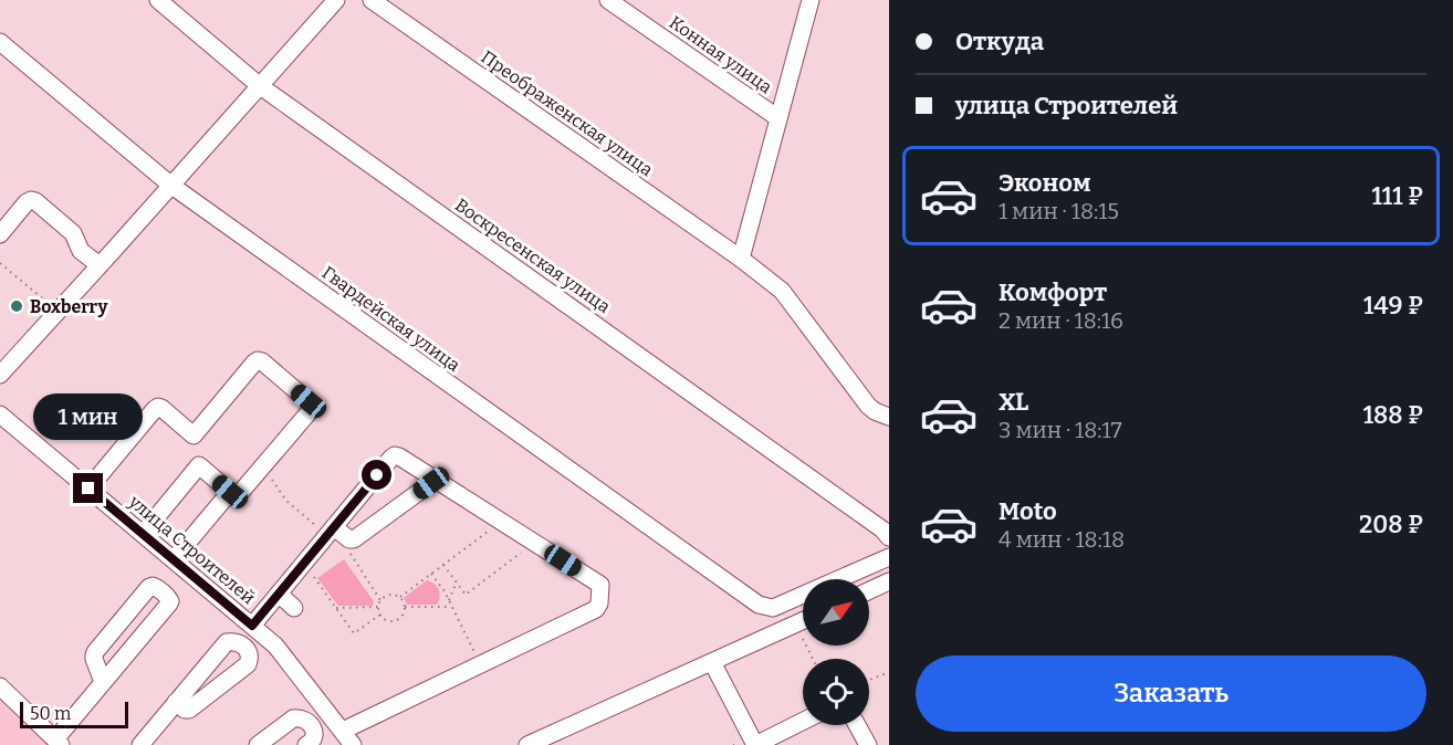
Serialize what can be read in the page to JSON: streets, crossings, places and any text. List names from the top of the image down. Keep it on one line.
{"streets":{"street":["Конная улица","Преображенская улица","Воскресенская улица","Гвардейская улица","улица Строителей"]},"places":["Boxberry"],"scale_bar":"50 m","north":"top right","page":{"banner":["Откуда","улица Строителей"],"list":[{"name":"Эконом","note":"1 мин · 18:15","value":"111 ₽"},{"name":"Комфорт","note":"2 мин · 18:16","value":"149 ₽"},{"name":"XL","note":"3 мин · 18:17","value":"188 ₽"},{"name":"Moto","note":"4 мин · 18:18","value":"208 ₽"}],"bubble":"1 мин","buttons":"Заказать","scale":"50 m"}}
